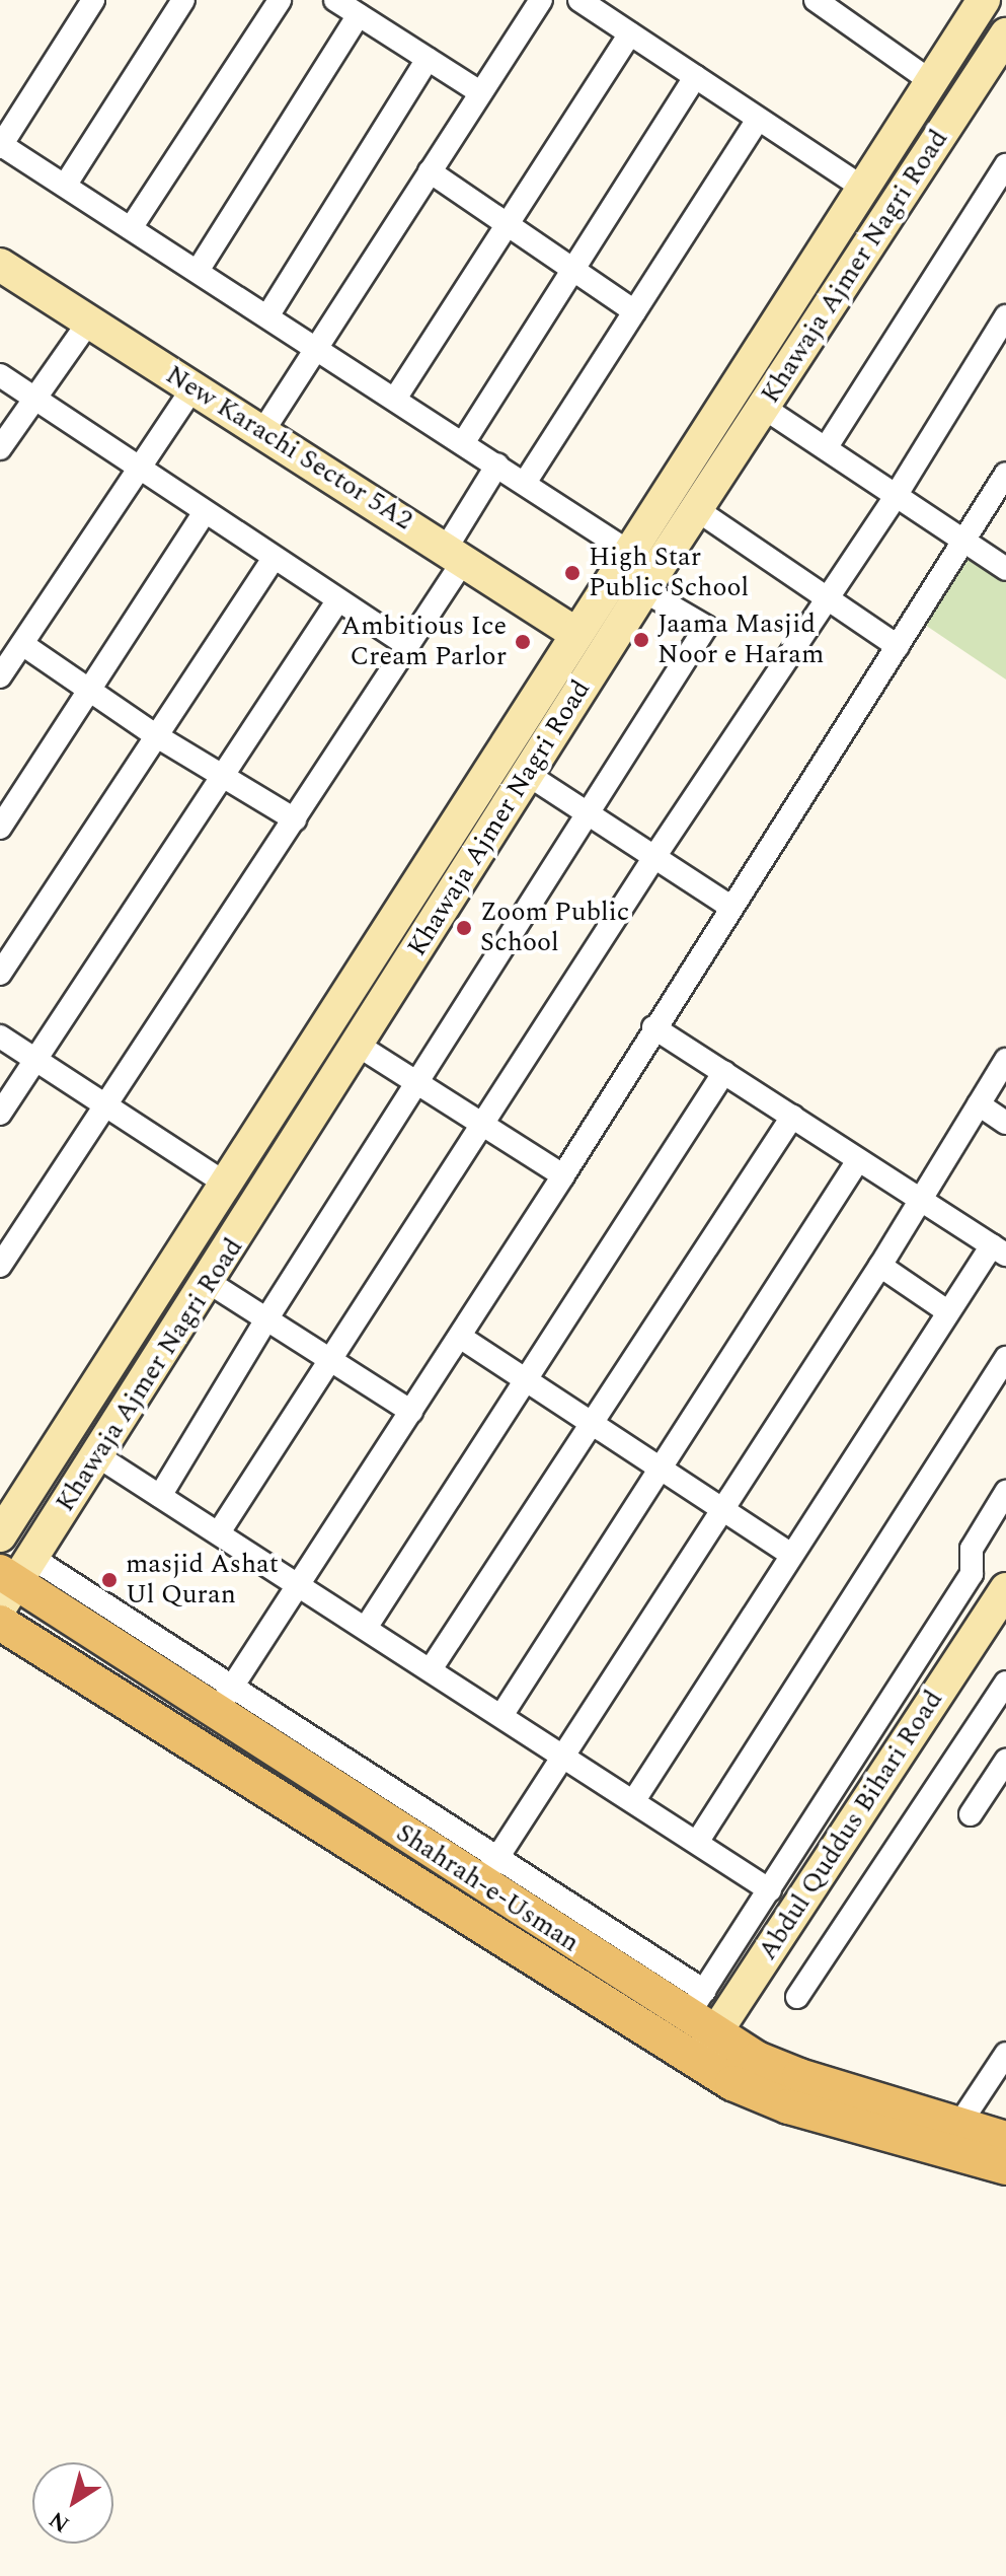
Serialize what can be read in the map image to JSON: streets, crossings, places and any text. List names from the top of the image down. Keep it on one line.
{"streets":{"main road":["Khawaja Ajmer Nagri Road","New Karachi Sector 5A2","Abdul Quddus Bihari Road","Shahrah-e-Usman"]},"crossings":[["Khawaja Ajmer Nagri Road","New Karachi Sector 5A2"],["Khawaja Ajmer Nagri Road","Shahrah-e-Usman"],["Abdul Quddus Bihari Road","Shahrah-e-Usman"]],"places":["High Star Public School","Jaama Masjid Noor e Haram","Ambitious Ice Cream Parlor","Zoom Public School","masjid Ashat Ul Quran"],"north":"bottom left"}
